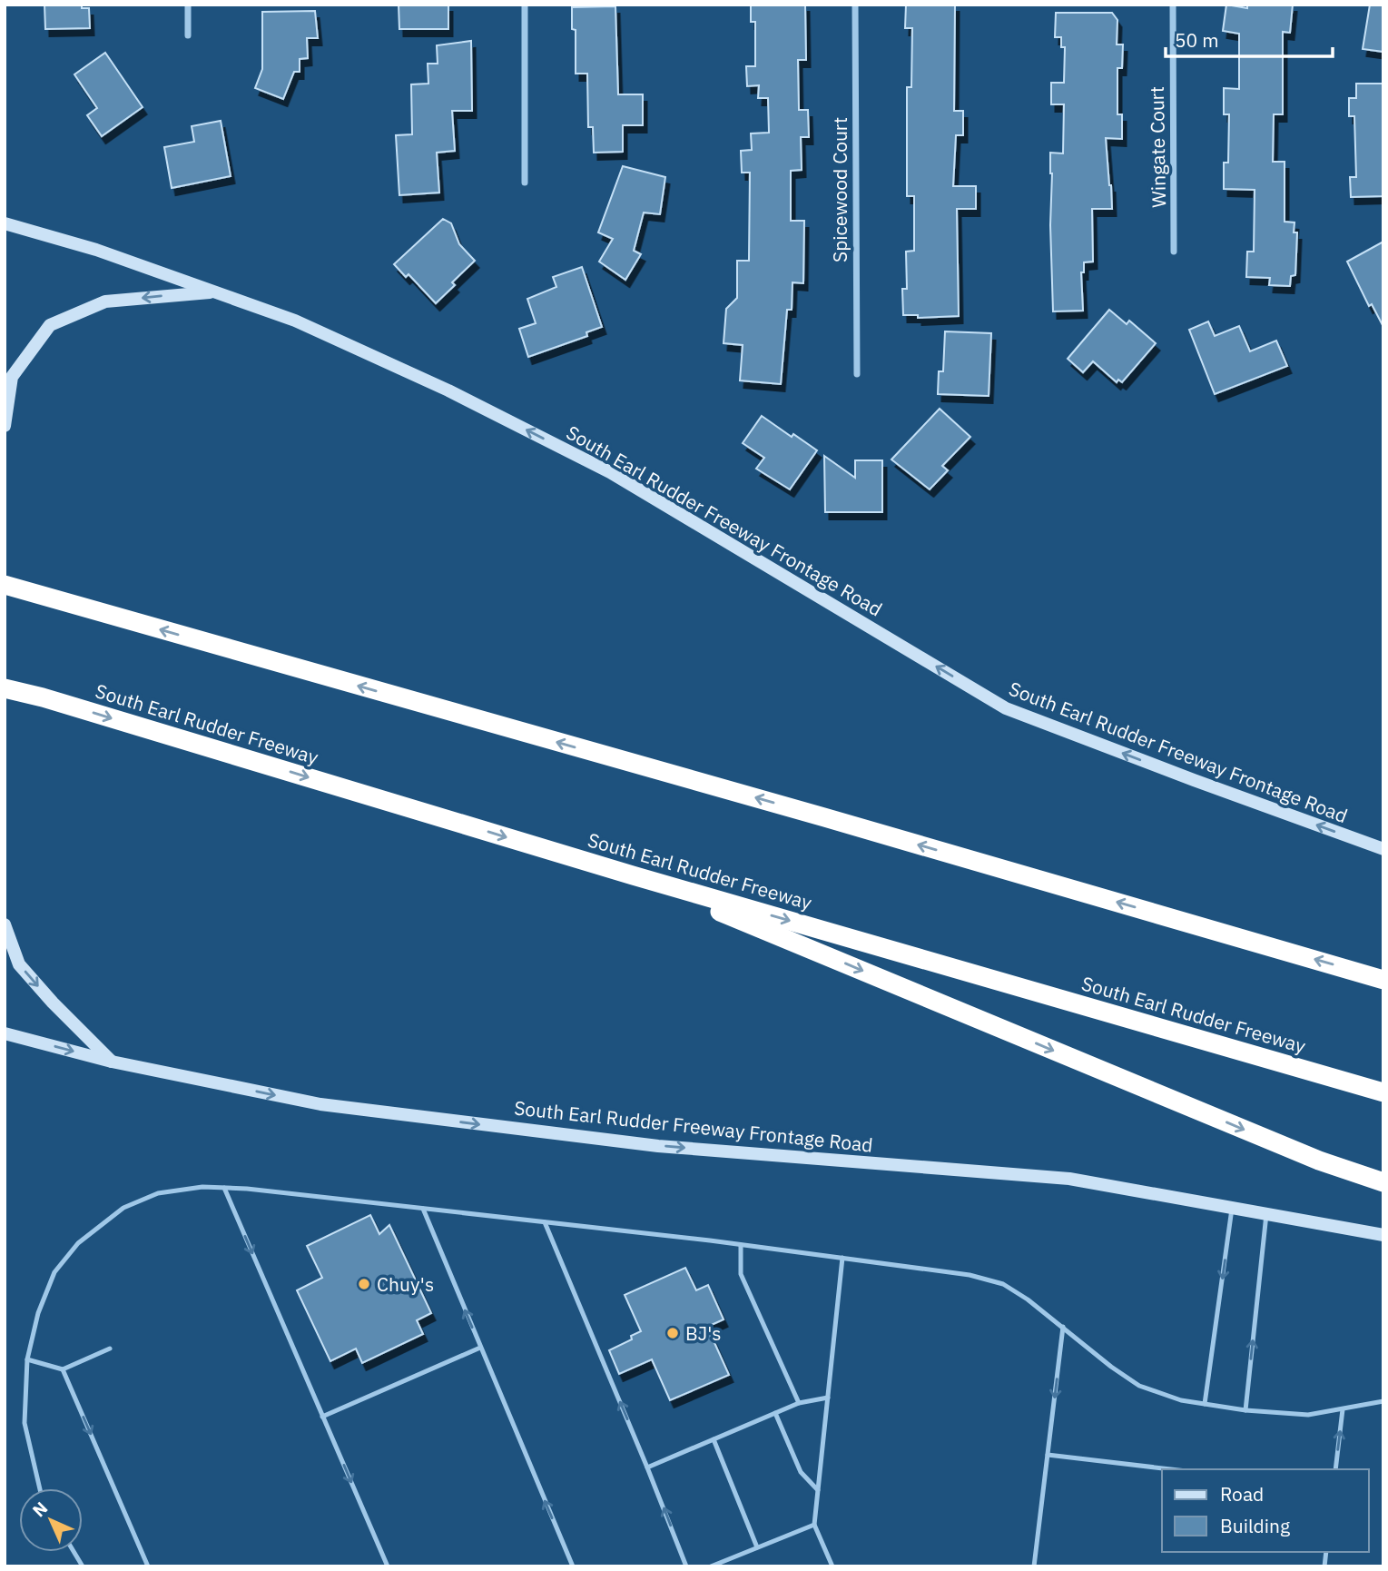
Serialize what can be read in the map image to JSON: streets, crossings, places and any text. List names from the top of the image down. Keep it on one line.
{"streets":{"highway":["South Earl Rudder Freeway"],"main road":["South Earl Rudder Freeway Frontage Road"],"street":["Wingate Court","Spicewood Court"]},"places":["Chuy's","BJ's"],"legend":["Road","Building"],"scale_bar":"50 m","north":"top left"}
